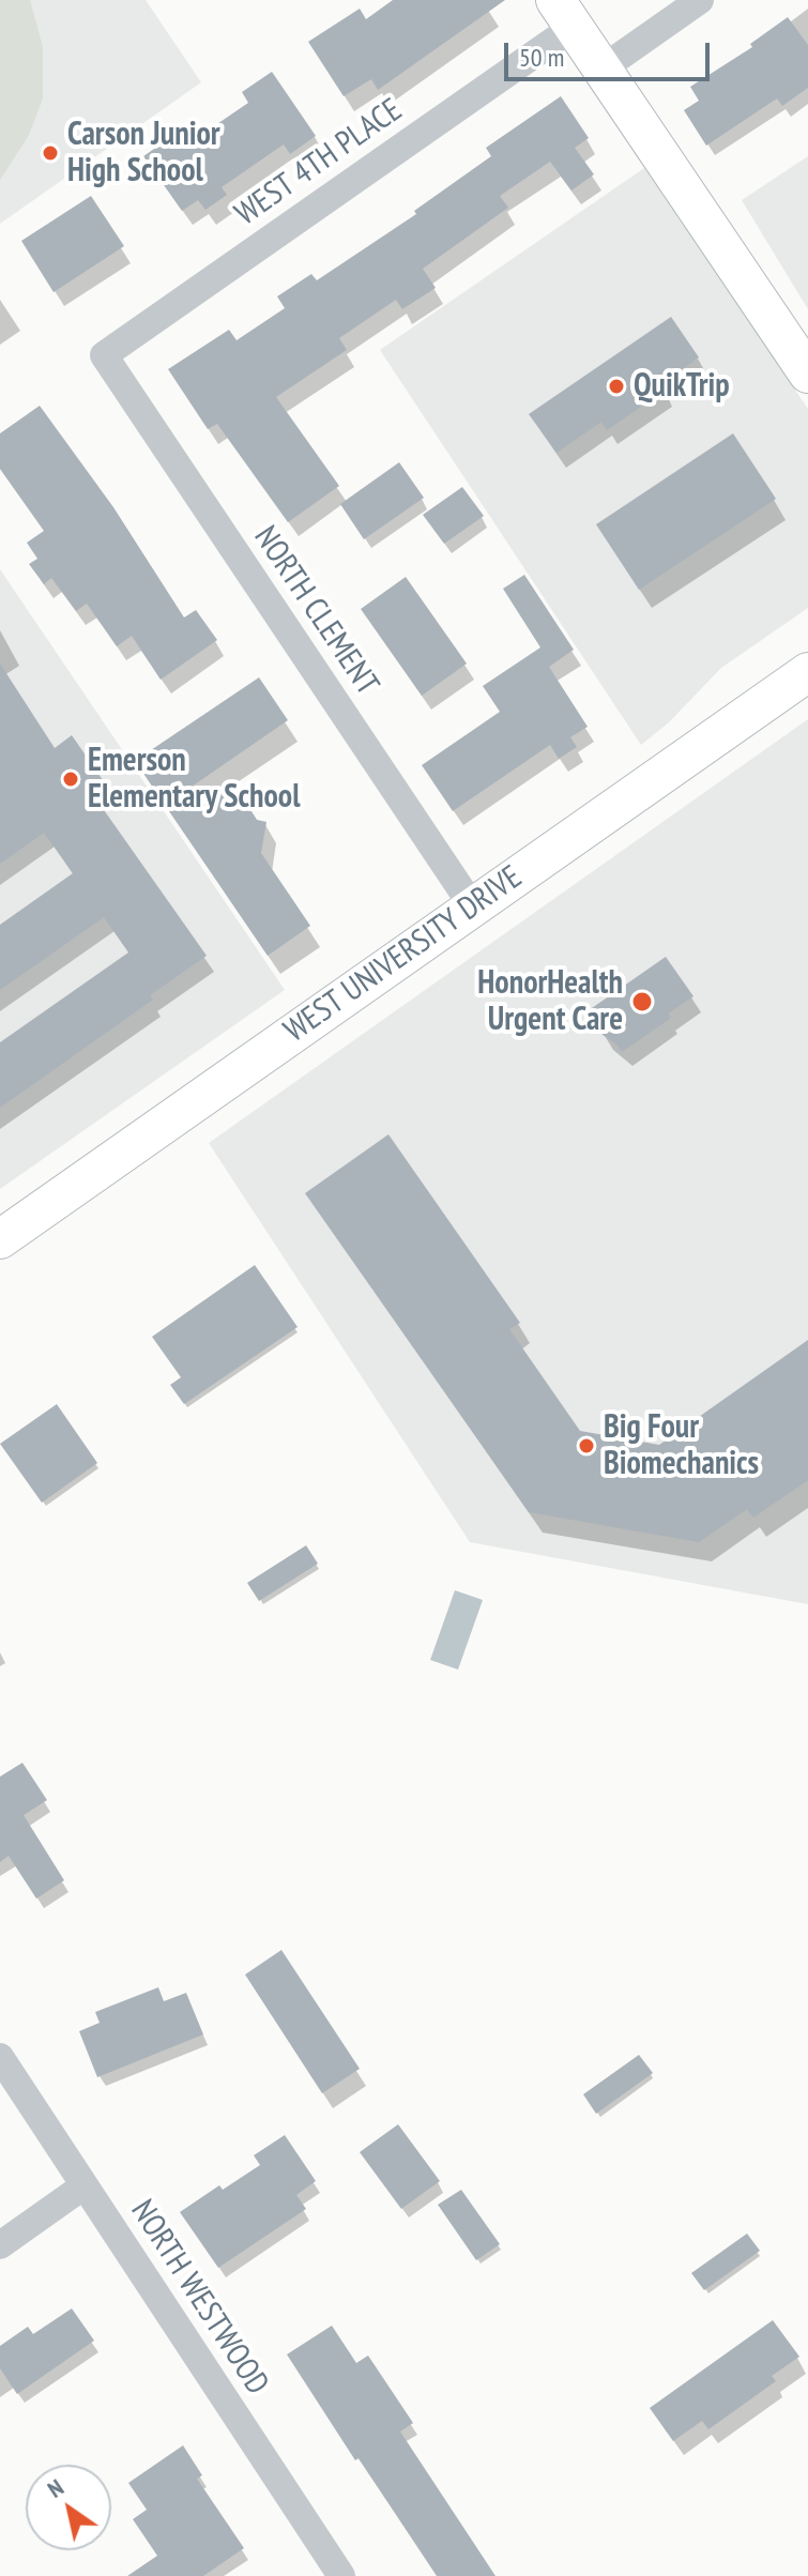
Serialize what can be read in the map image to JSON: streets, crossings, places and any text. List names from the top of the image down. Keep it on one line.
{"streets":{"main road":["WEST UNIVERSITY DRIVE"],"street":["WEST 4TH PLACE","NORTH CLEMENT","NORTH WESTWOOD"]},"crossings":[["WEST 4TH PLACE","NORTH CLEMENT"],["NORTH CLEMENT","WEST UNIVERSITY DRIVE"]],"places":["Carson Junior High School","QuikTrip","Emerson Elementary School","HonorHealth Urgent Care","Big Four Biomechanics"],"scale_bar":"50 m","north":"top left"}
